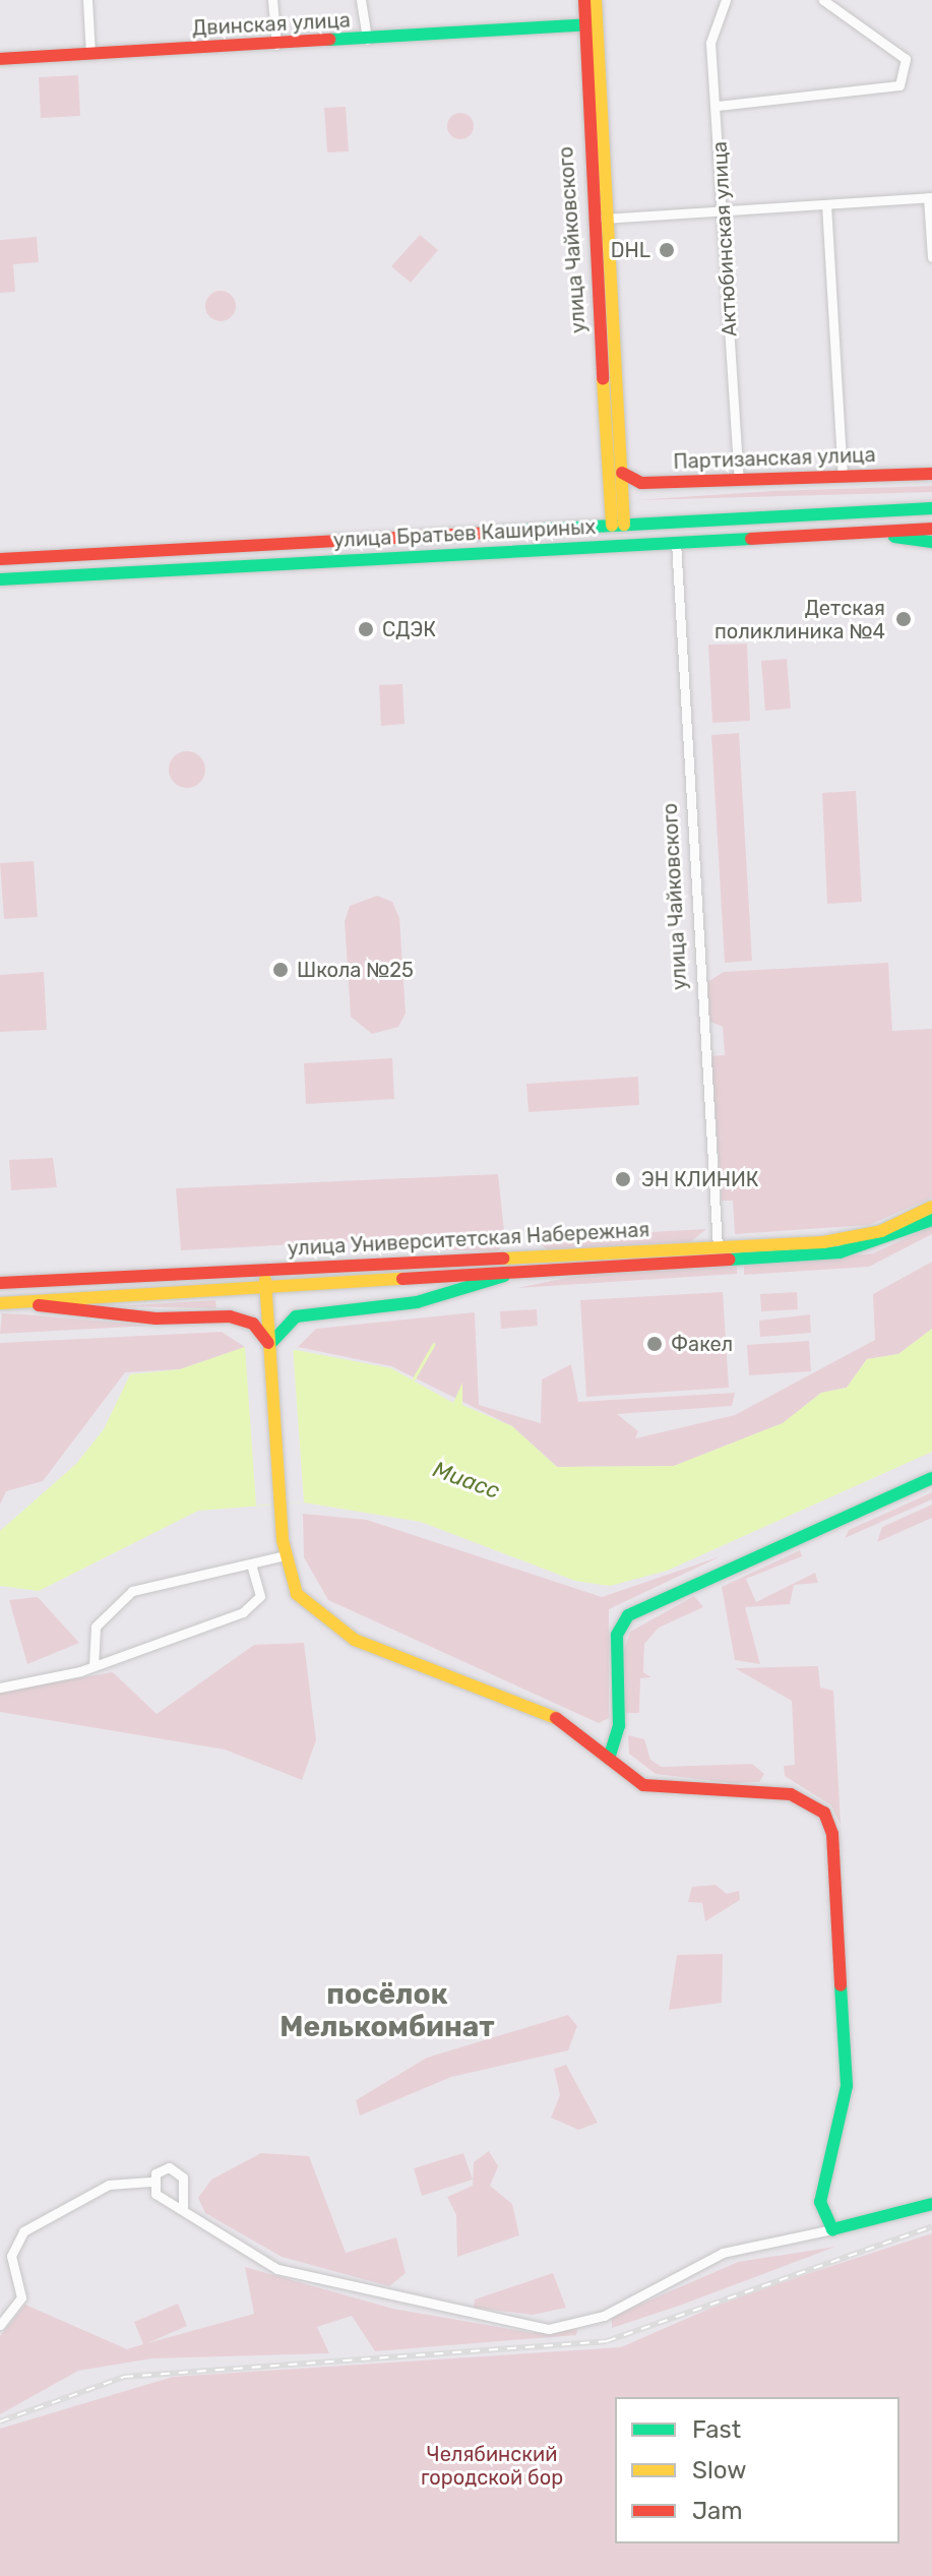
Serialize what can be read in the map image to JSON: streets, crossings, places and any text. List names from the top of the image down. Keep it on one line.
{"streets":{"main road":["Двинская улица","улица Чайковского","Партизанская улица","улица Братьев Кашириных","улица Университетская Набережная"],"street":["Актюбинская улица"]},"crossings":[["Двинская улица","улица Чайковского"],["Актюбинская улица","Партизанская улица"],["улица Чайковского","Партизанская улица"],["улица Чайковского","улица Братьев Кашириных"],["улица Чайковского","улица Университетская Набережная"]],"districts":["посёлок Мелькомбинат"],"water":["Миасс"],"parks":["Челябинский городской бор"],"places":["DHL","Детская поликлиника №4","СДЭК","Школа №25","ЭН КЛИНИК","Факел"],"legend":["Fast","Slow","Jam"]}
